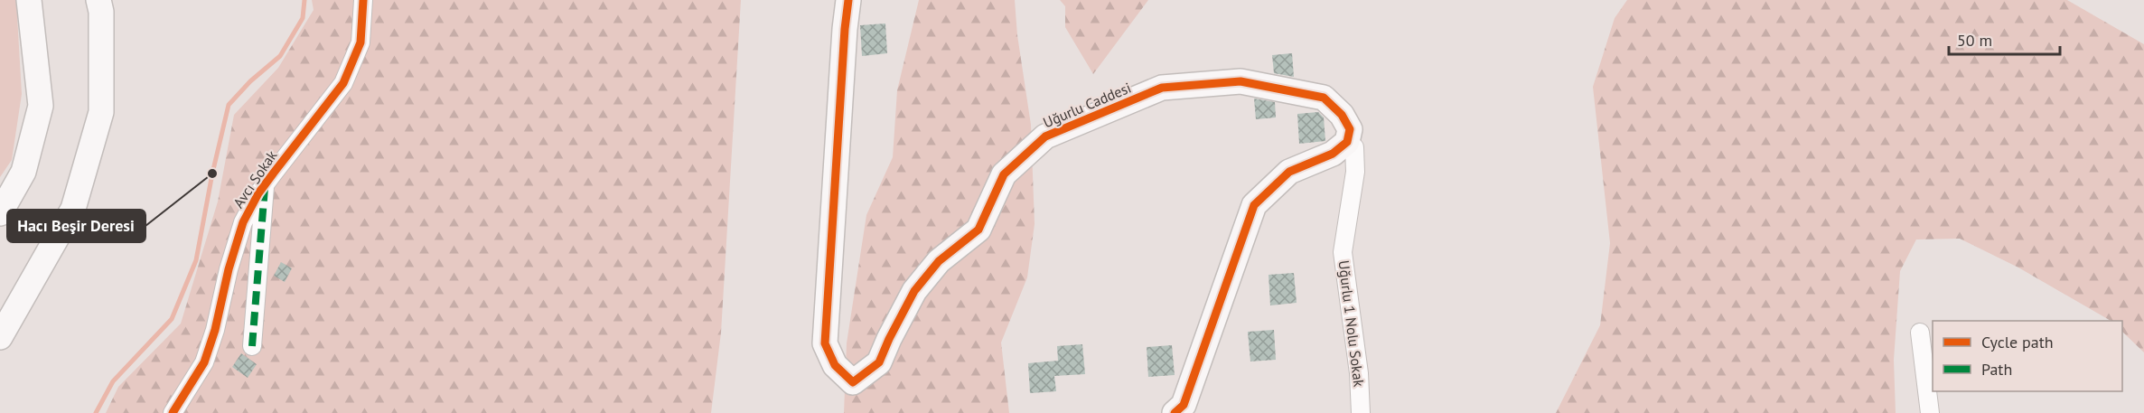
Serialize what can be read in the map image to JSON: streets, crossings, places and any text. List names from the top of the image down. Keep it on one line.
{"streets":{"street":["Uğurlu Caddesi","Avcı Sokak","Uğurlu 1 Nolu Sokak"]},"crossings":[["Uğurlu Caddesi","Uğurlu 1 Nolu Sokak"]],"places":["Hacı Beşir Deresi"],"legend":["Cycle path","Path"],"scale_bar":"50 m"}
